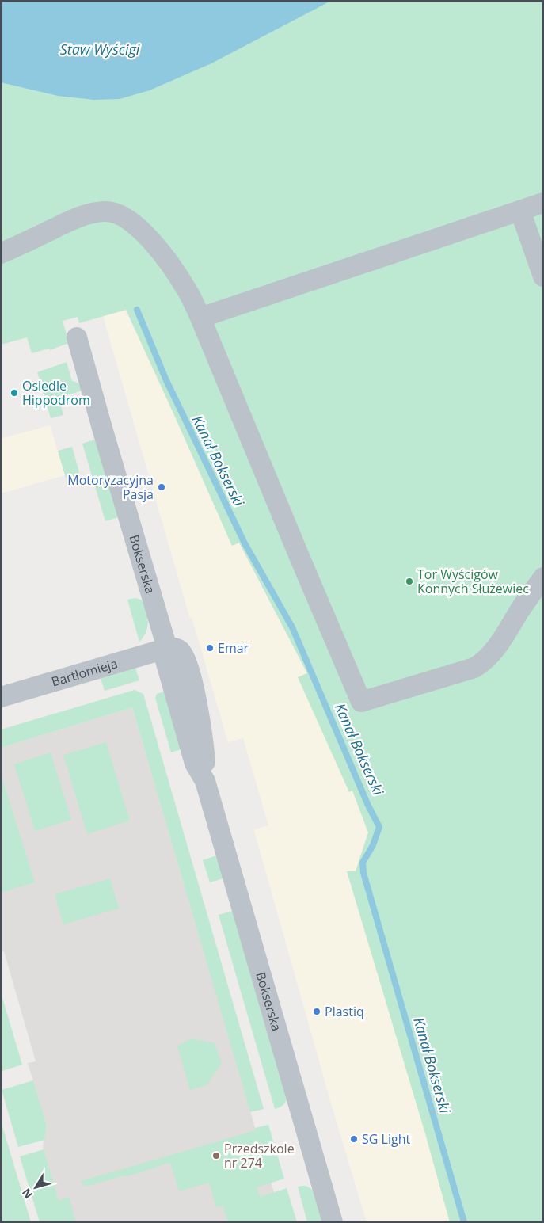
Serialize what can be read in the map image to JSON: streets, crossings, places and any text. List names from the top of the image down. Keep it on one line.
{"streets":{"street":["Bokserska","Bartłomieja"]},"crossings":[["Bokserska","Bartłomieja"]],"water":["Staw Wyścigi","Kanał Bokserski"],"places":["Osiedle Hippodrom","Motoryzacyjna Pasja","Tor Wyścigów Konnych Służewiec","Emar","Plastiq","SG Light","Przedszkole nr 274"],"north":"bottom left"}
